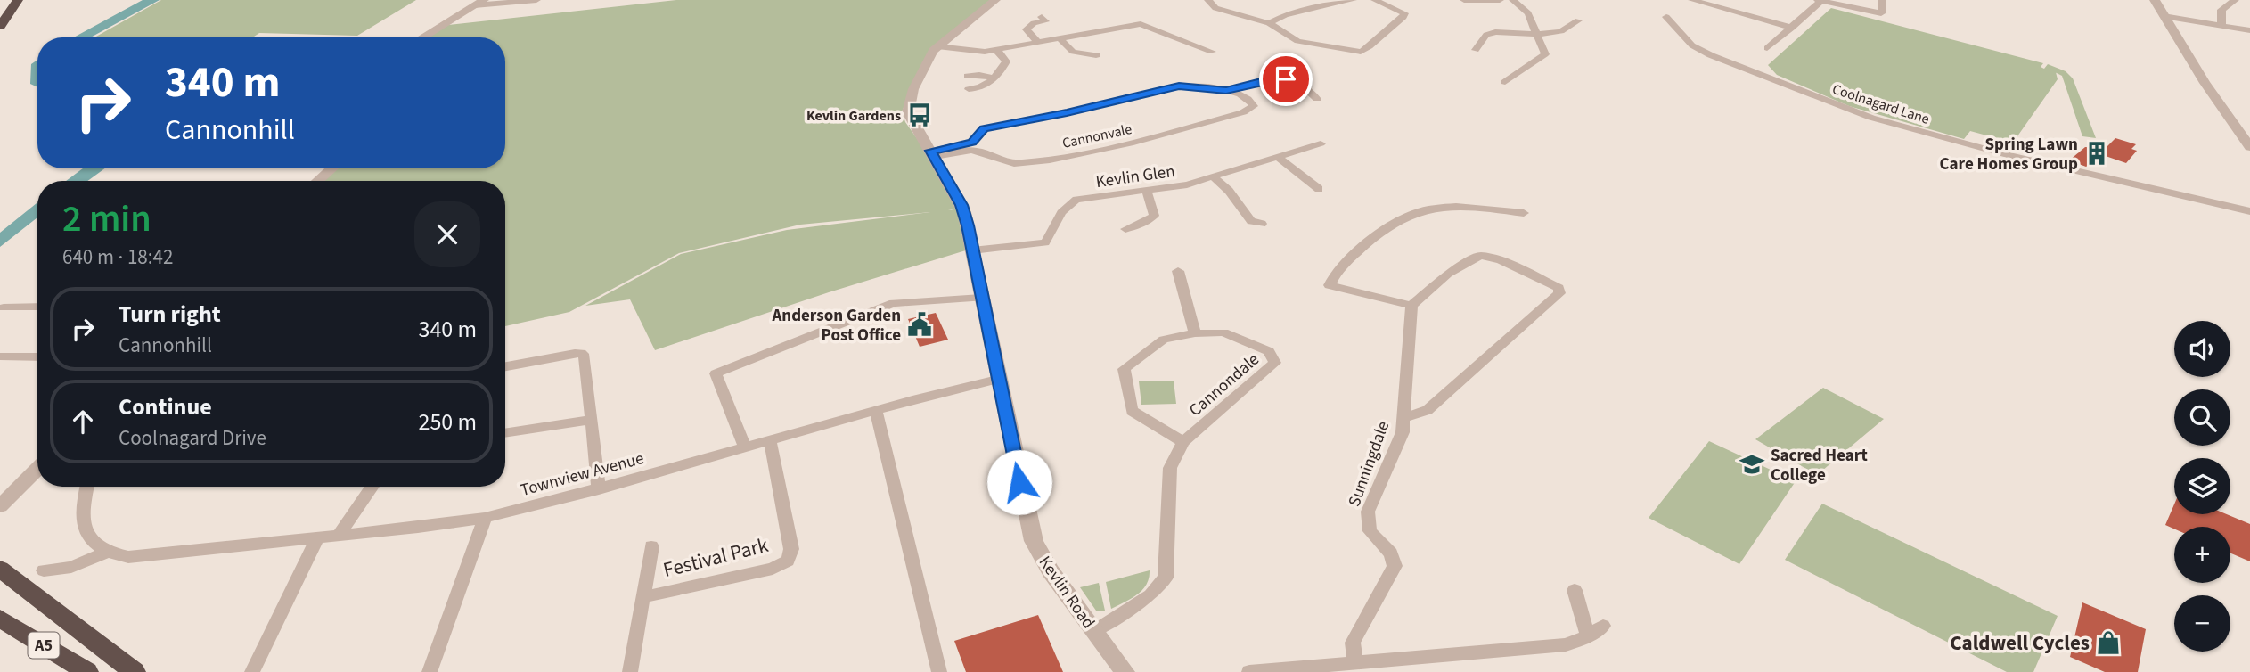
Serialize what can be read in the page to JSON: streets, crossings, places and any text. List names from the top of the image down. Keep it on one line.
{"streets":{"highway":["A5"],"street":["Coolnagard Lane","Cannonvale","Kevlin Glen","Cannondale","Sunningdale","Townview Avenue","Festival Park","Kevlin Road"]},"crossings":[["Cannonvale","Kevlin Road"],["Kevlin Glen","Kevlin Road"],["Cannondale","Kevlin Road"],["Townview Avenue","Festival Park"],["Townview Avenue","Kevlin Road"]],"places":{"bus stop":["Kevlin Gardens"],"building":["Spring Lawn Care Homes Group"],"public building":["Anderson Garden Post Office"],"school or university":["Sacred Heart College"],"shop":["Caldwell Cycles"]},"page":{"turn":["340 m","Cannonhill"],"heading":["2 min","640 m · 18:42"],"list":[{"name":"Turn right","note":"Cannonhill","value":"340 m"},{"name":"Continue","note":"Coolnagard Drive","value":"250 m"}],"map_buttons":["+","−"]}}
